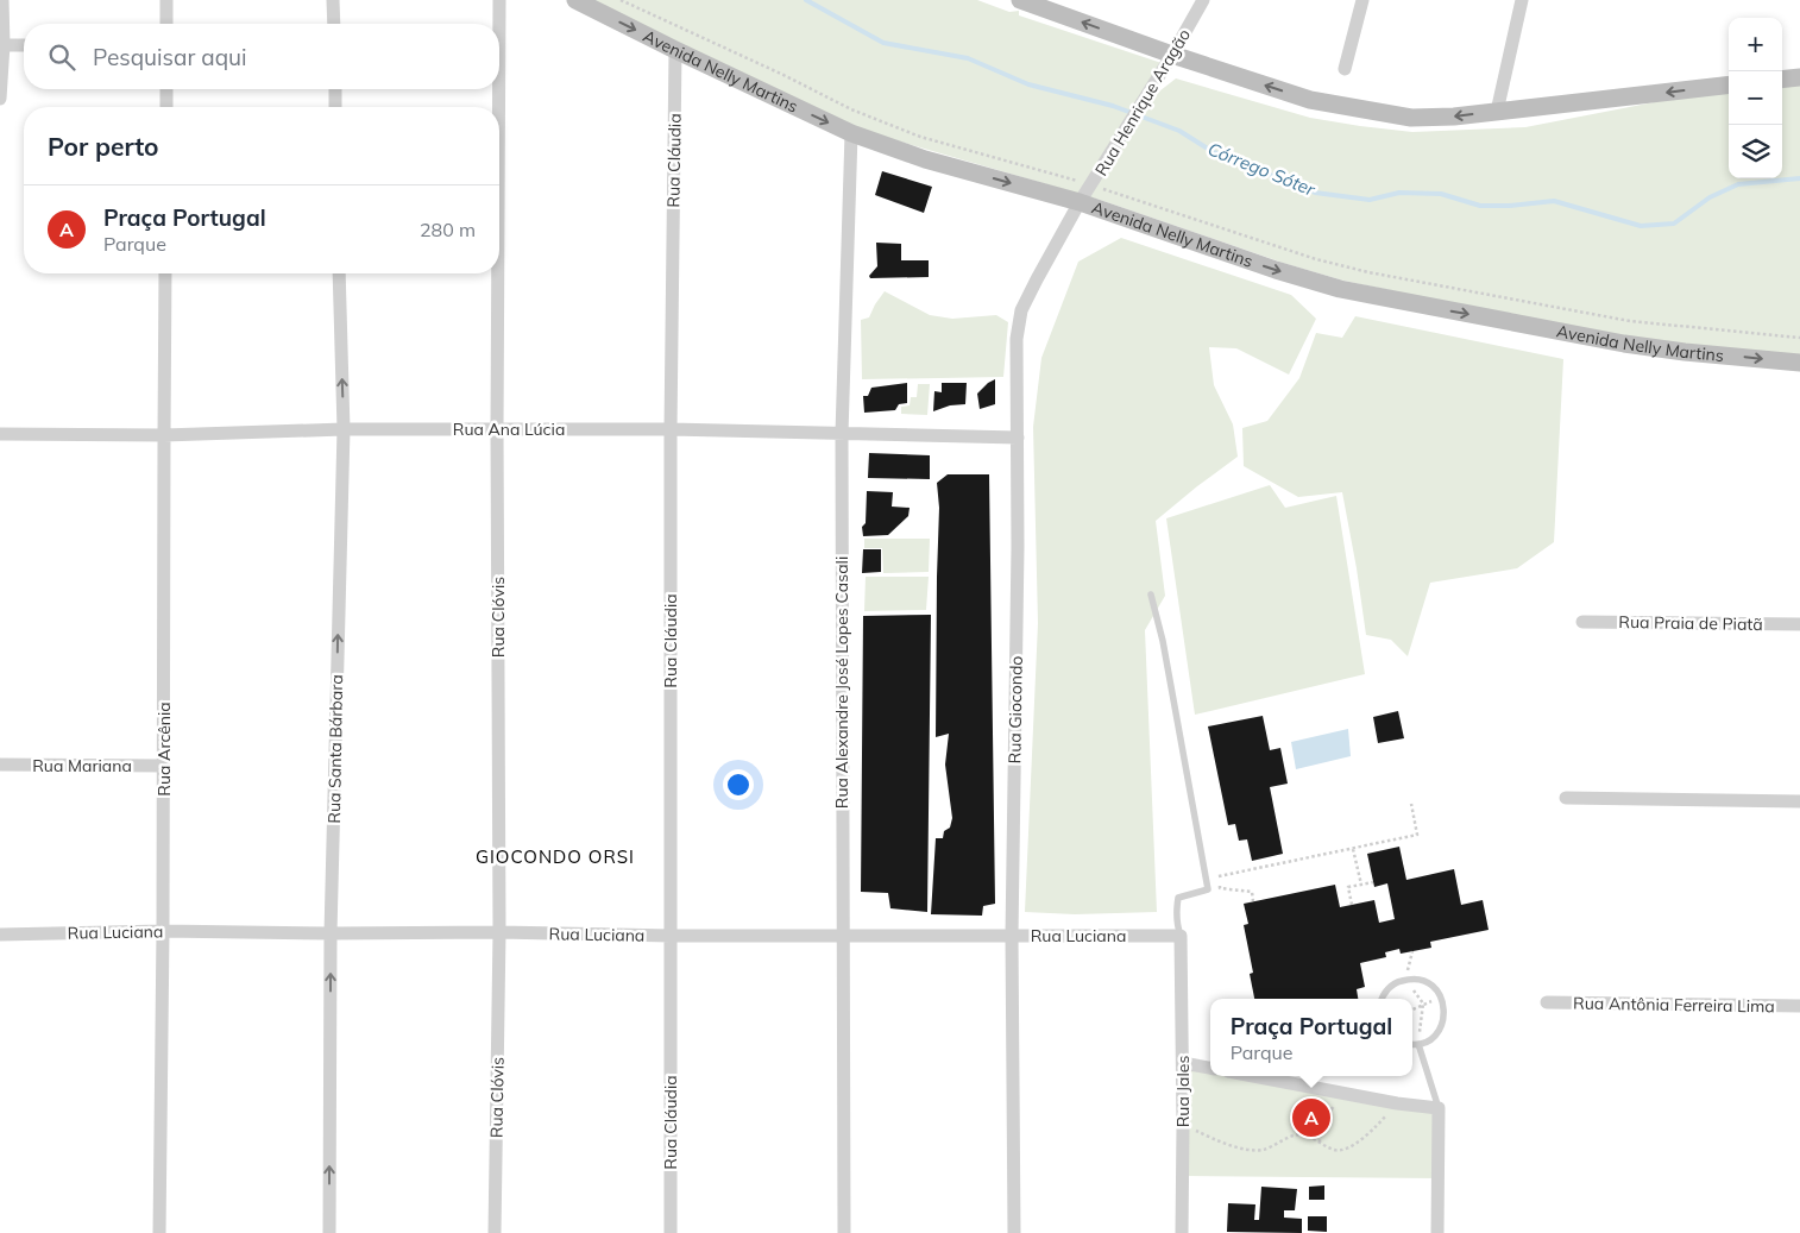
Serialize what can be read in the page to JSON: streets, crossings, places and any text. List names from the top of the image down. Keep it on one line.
{"streets":{"main road":["Avenida Nelly Martins"],"street":["Rua Henrique Aragão","Rua Cláudia","Rua Ana Lúcia","Rua Clóvis","Rua Praia de Piatã","Rua Alexandre José Lopes Casali","Rua Giocondo","Rua Arcênia","Rua Santa Bárbara","Rua Mariana","Rua Luciana","Rua Antônia Ferreira Lima","Rua Jales"]},"crossings":[["Avenida Nelly Martins","Rua Henrique Aragão"],["Avenida Nelly Martins","Rua Cláudia"],["Avenida Nelly Martins","Rua Alexandre José Lopes Casali"],["Avenida Nelly Martins","Rua Giocondo"],["Rua Henrique Aragão","Rua Giocondo"],["Rua Cláudia","Rua Ana Lúcia"],["Rua Cláudia","Rua Luciana"],["Rua Ana Lúcia","Rua Clóvis"],["Rua Ana Lúcia","Rua Alexandre José Lopes Casali"],["Rua Ana Lúcia","Rua Giocondo"],["Rua Ana Lúcia","Rua Arcênia"],["Rua Ana Lúcia","Rua Santa Bárbara"],["Rua Clóvis","Rua Luciana"],["Rua Alexandre José Lopes Casali","Rua Luciana"],["Rua Giocondo","Rua Luciana"],["Rua Arcênia","Rua Mariana"],["Rua Arcênia","Rua Luciana"],["Rua Santa Bárbara","Rua Luciana"],["Rua Luciana","Rua Jales"]],"one_way":["Avenida Nelly Martins","Rua Santa Bárbara"],"districts":["GIOCONDO ORSI"],"water":["Córrego Sóter"],"page":{"map_buttons":["+","−"],"search":"Pesquisar aqui","heading":"Por perto","list":[{"mark":"A","name":"Praça Portugal","note":"Parque","value":"280 m"}],"popup":["Praça Portugal","Parque"],"pins":"A"}}
